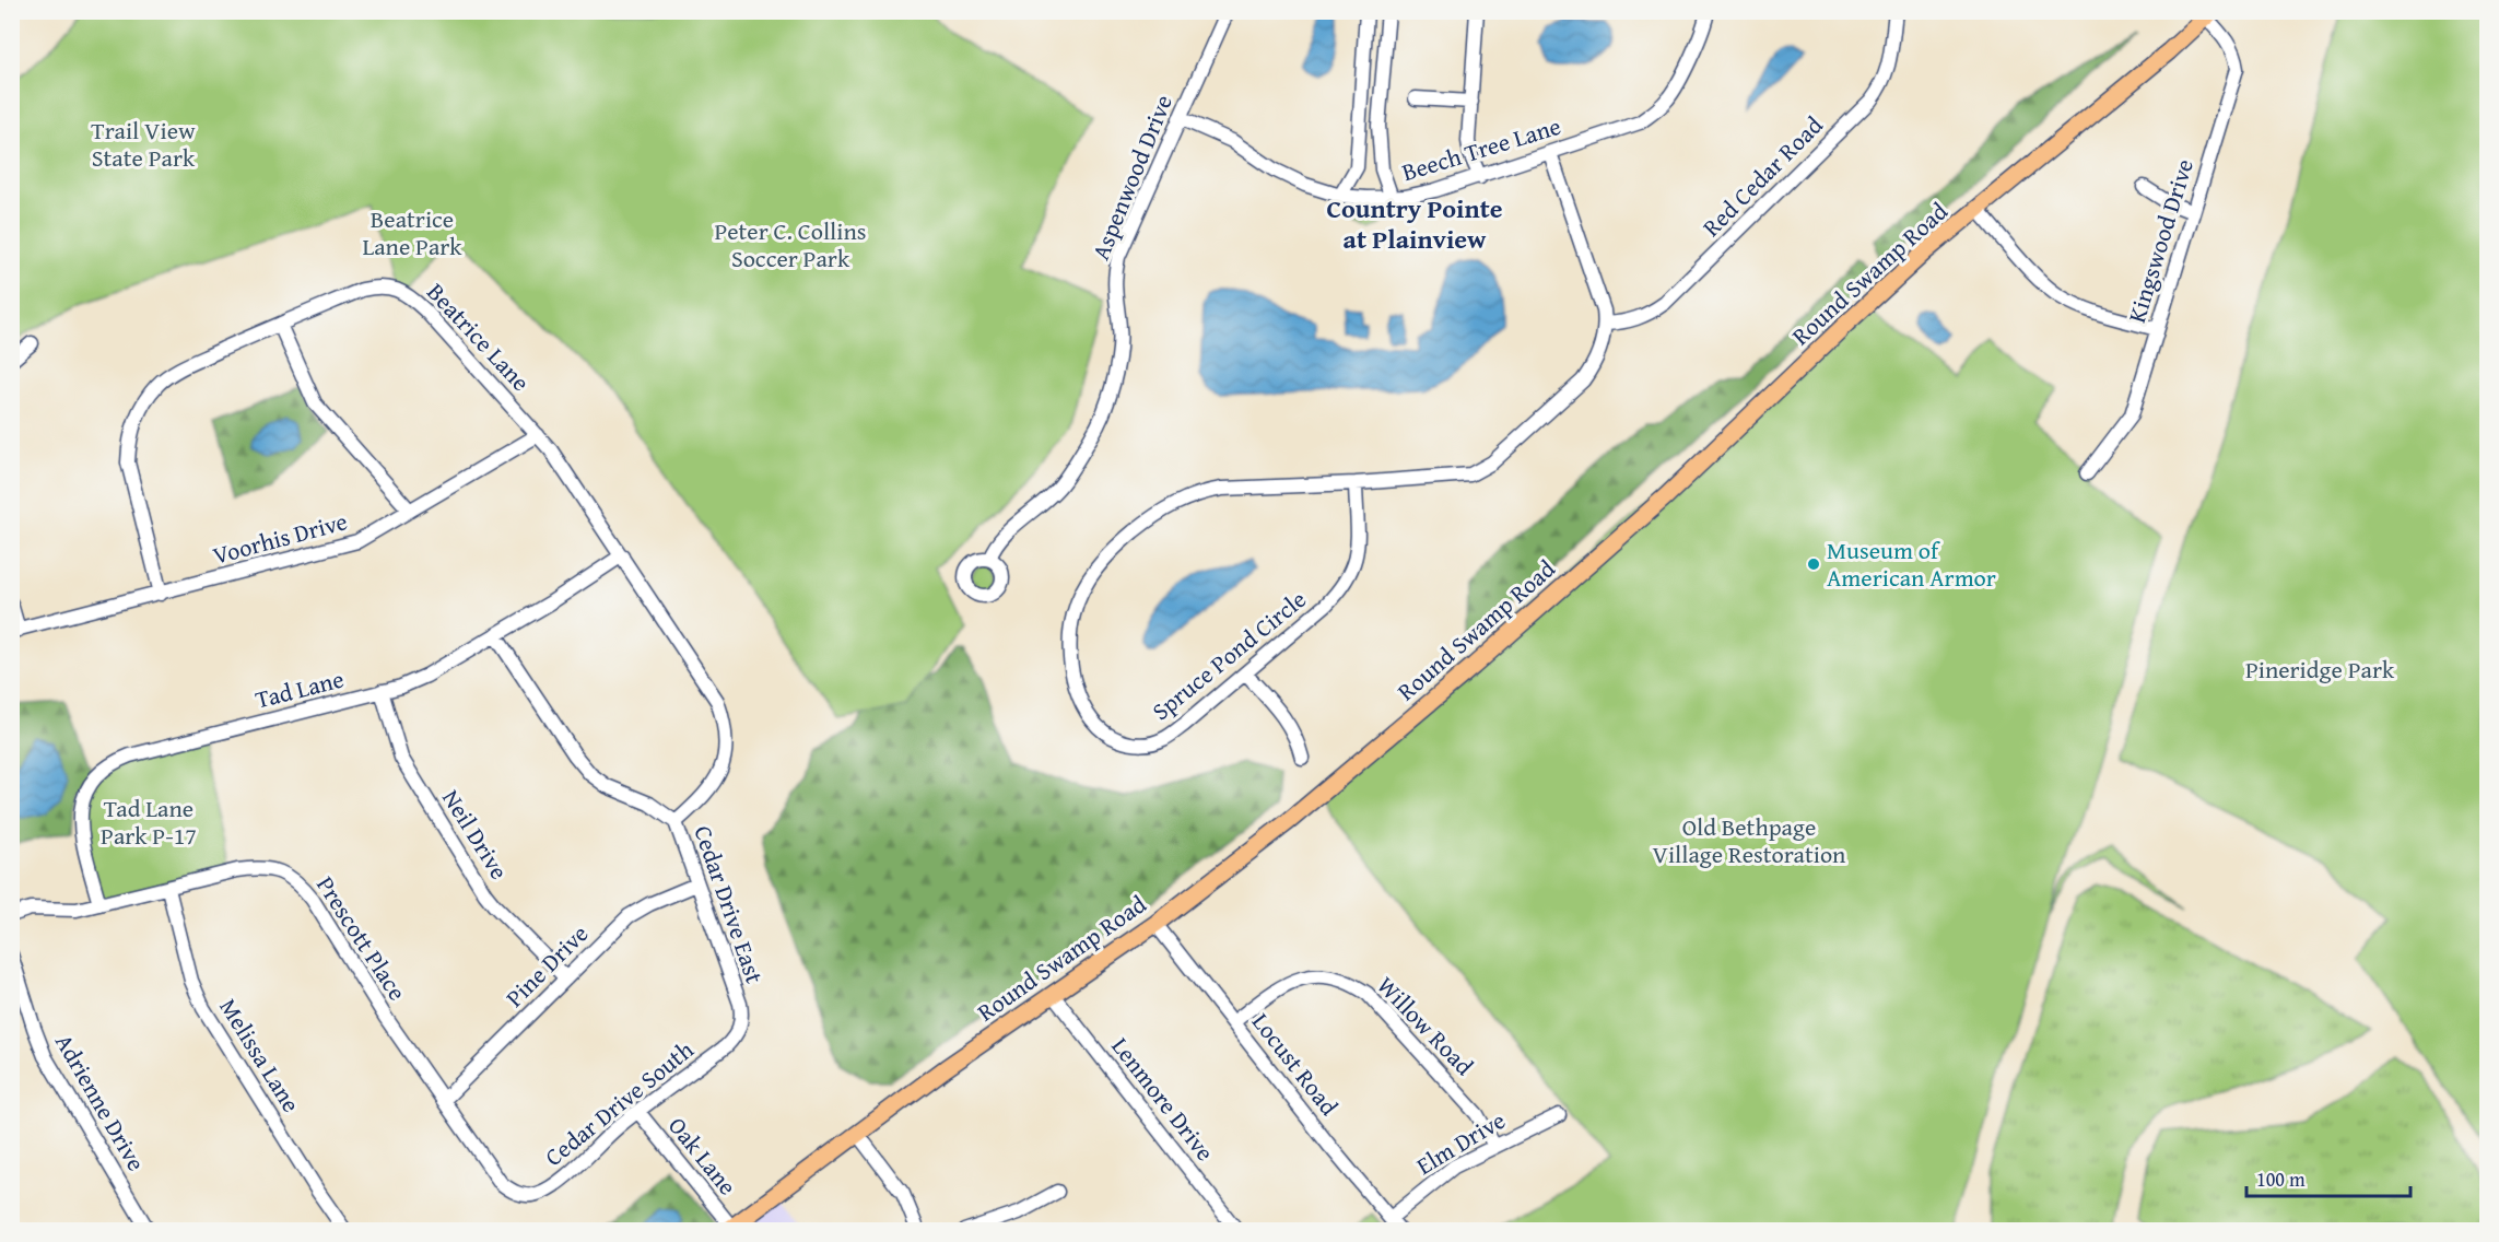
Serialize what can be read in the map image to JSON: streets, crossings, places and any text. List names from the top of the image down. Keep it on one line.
{"streets":{"main road":["Round Swamp Road"],"street":["Beech Tree Lane","Red Cedar Road","Aspenwood Drive","Kingswood Drive","Beatrice Lane","Voorhis Drive","Spruce Pond Circle","Tad Lane","Neil Drive","Cedar Drive East","Prescott Place","Pine Drive","Willow Road","Melissa Lane","Locust Road","Lenmore Drive","Adrienne Drive","Cedar Drive South","Elm Drive","Oak Lane"]},"crossings":[["Beech Tree Lane","Aspenwood Drive"],["Beech Tree Lane","Spruce Pond Circle"],["Red Cedar Road","Spruce Pond Circle"],["Kingswood Drive","Round Swamp Road"],["Round Swamp Road","Locust Road"],["Round Swamp Road","Lenmore Drive"],["Round Swamp Road","Oak Lane"],["Beatrice Lane","Voorhis Drive"],["Beatrice Lane","Tad Lane"],["Beatrice Lane","Cedar Drive East"],["Tad Lane","Neil Drive"],["Tad Lane","Cedar Drive East"],["Tad Lane","Prescott Place"],["Neil Drive","Pine Drive"],["Cedar Drive East","Pine Drive"],["Cedar Drive East","Cedar Drive South"],["Prescott Place","Pine Drive"],["Prescott Place","Melissa Lane"],["Prescott Place","Cedar Drive South"],["Willow Road","Locust Road"],["Willow Road","Elm Drive"],["Locust Road","Elm Drive"],["Cedar Drive South","Oak Lane"]],"districts":["Country Pointe at Plainview"],"parks":["Trail View State Park","Beatrice Lane Park","Peter C. Collins Soccer Park","Pineridge Park","Tad Lane Park P-17","Old Bethpage Village Restoration"],"places":["Museum of American Armor"],"scale_bar":"100 m"}
